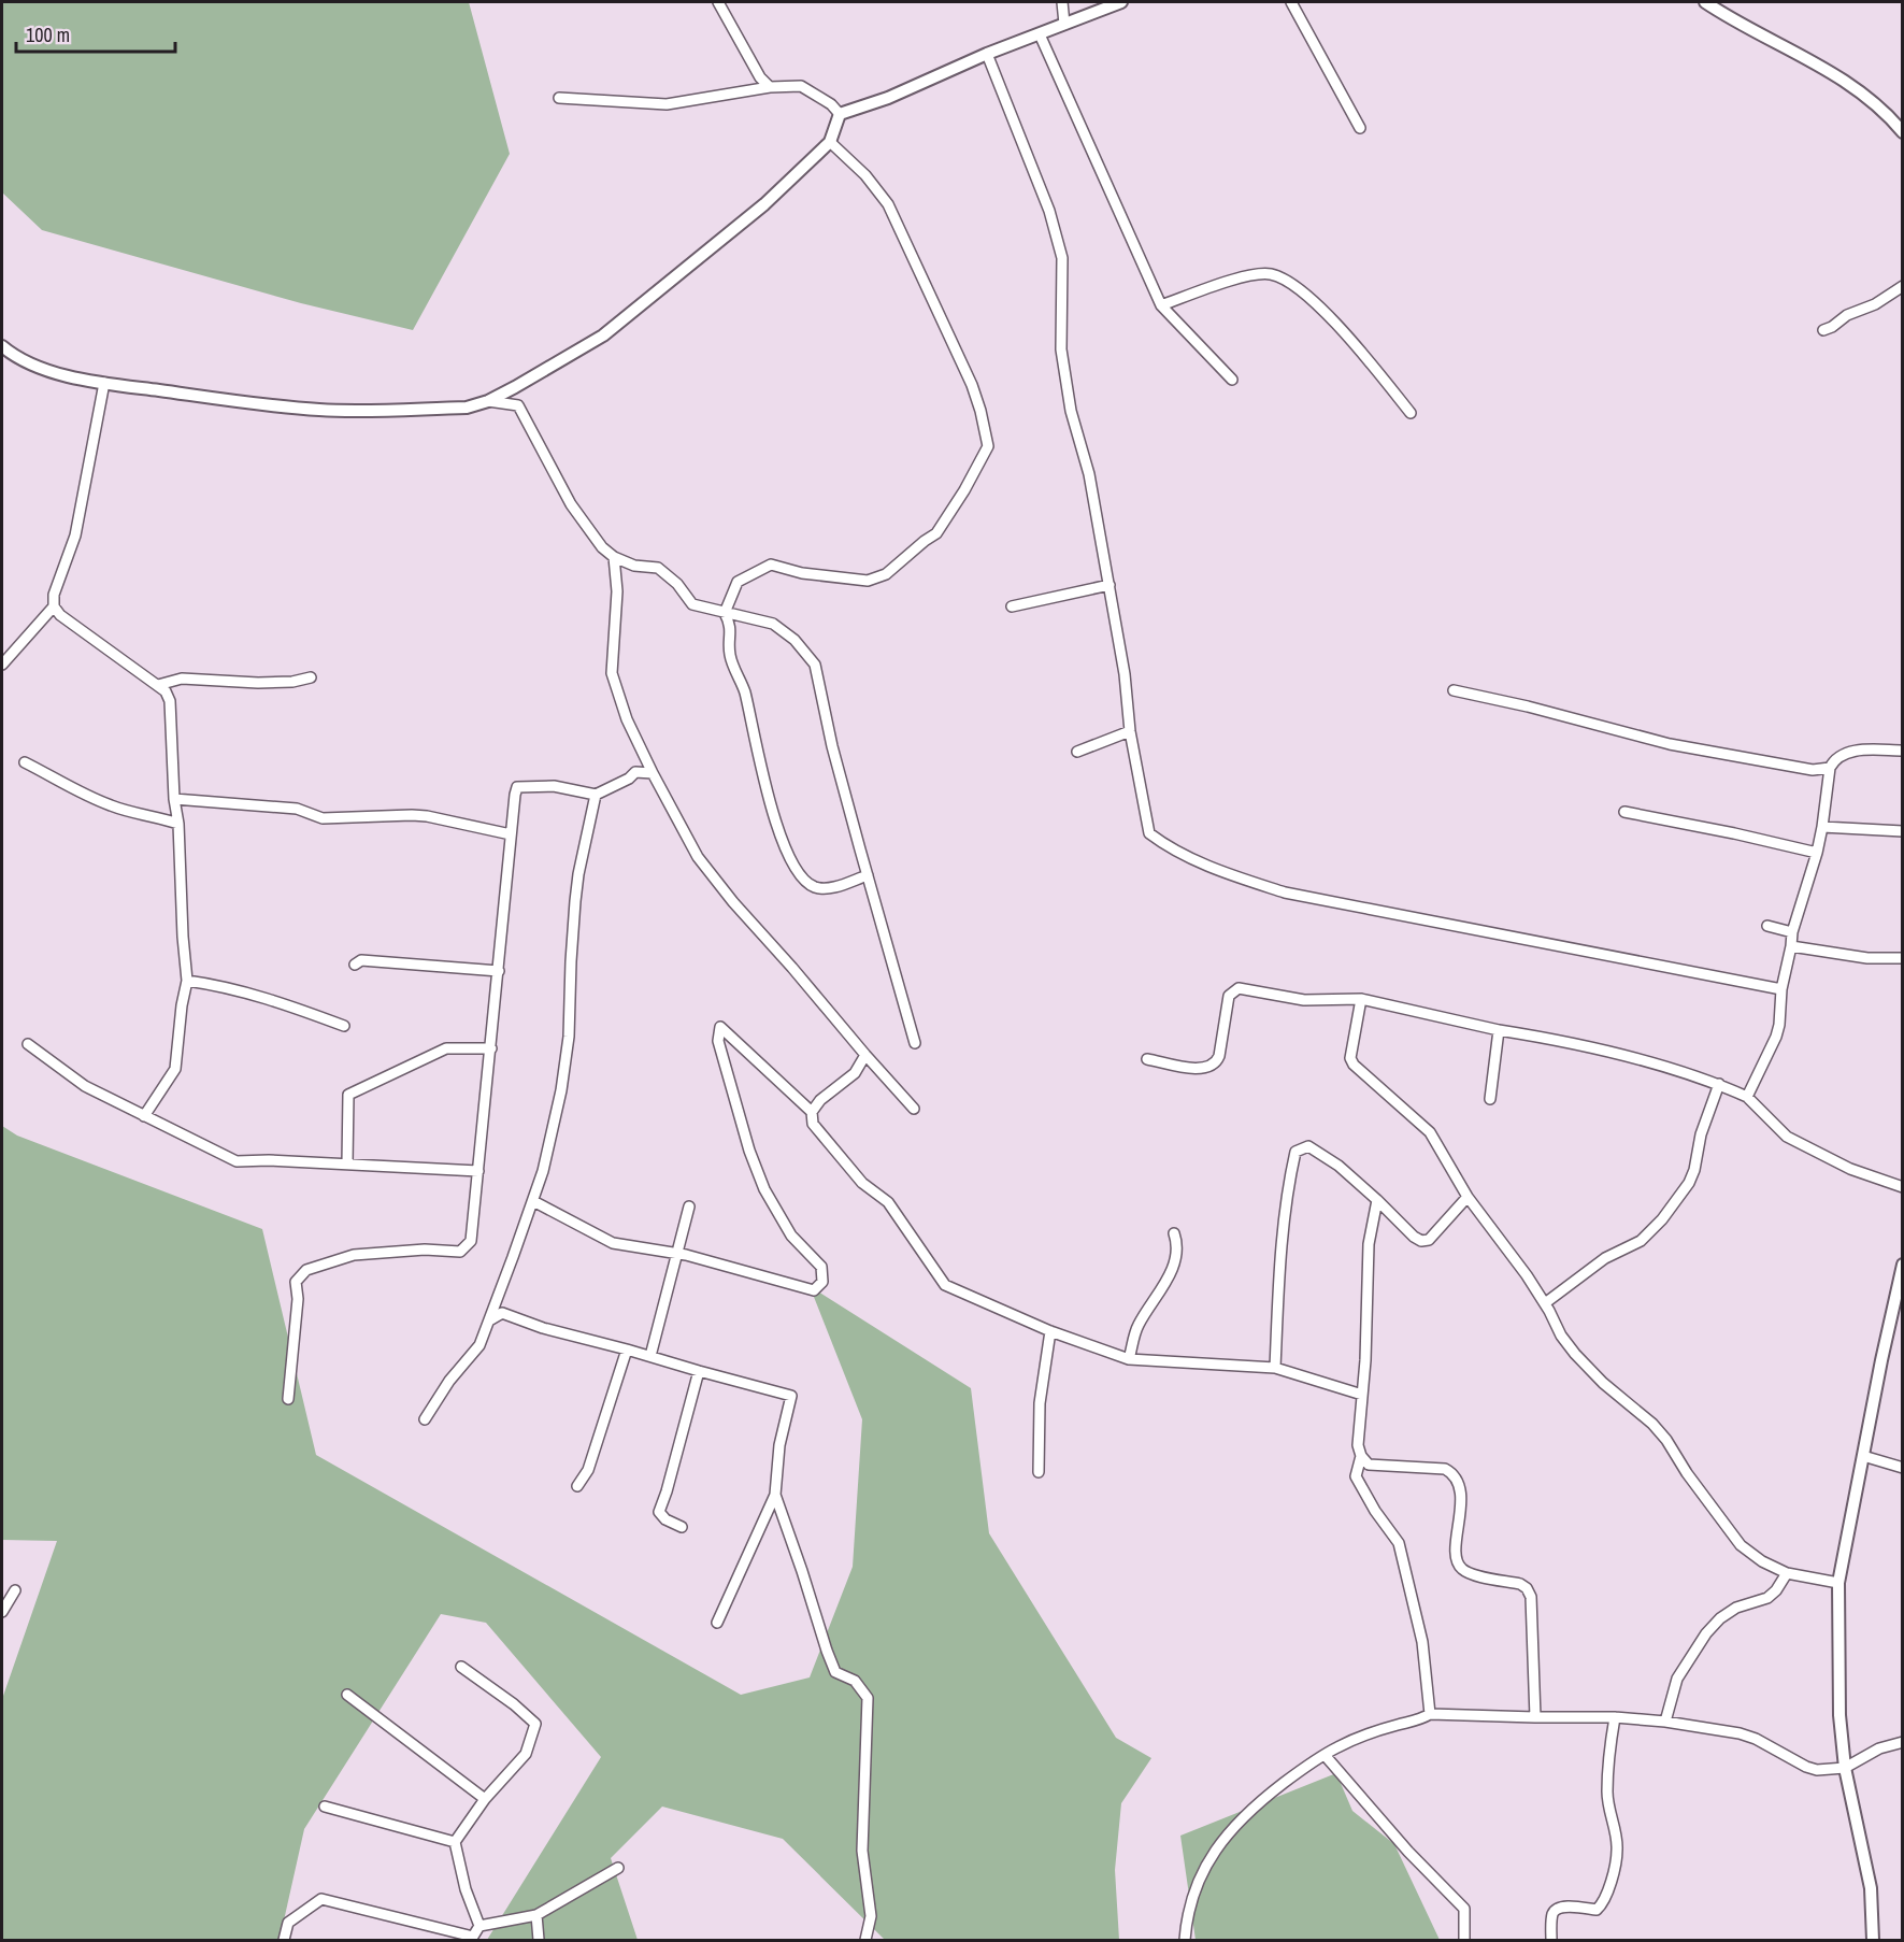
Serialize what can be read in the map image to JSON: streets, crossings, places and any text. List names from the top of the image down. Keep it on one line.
{"scale_bar":"100 m"}
